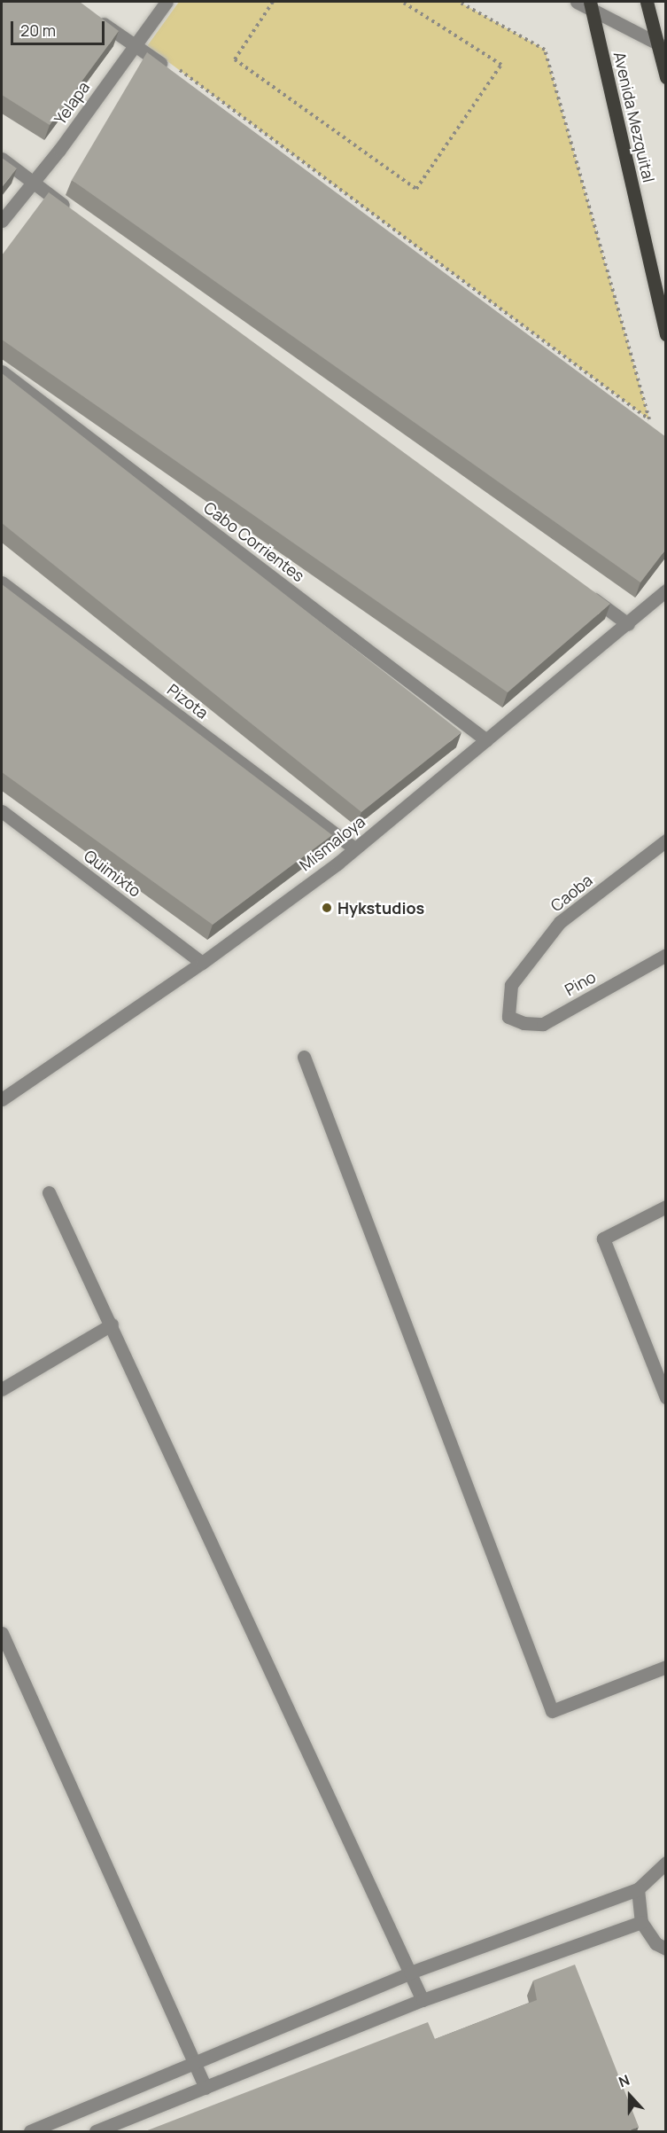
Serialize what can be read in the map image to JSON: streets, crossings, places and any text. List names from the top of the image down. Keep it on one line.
{"streets":{"main road":["Avenida Mezquital"],"street":["Yelapa","Cabo Corrientes","Pizota","Mismaloya","Quimixto","Caoba","Pino"]},"crossings":[["Cabo Corrientes","Mismaloya"],["Pizota","Mismaloya"],["Mismaloya","Quimixto"],["Caoba","Pino"]],"places":["Hykstudios"],"scale_bar":"20 m","north":"top"}
